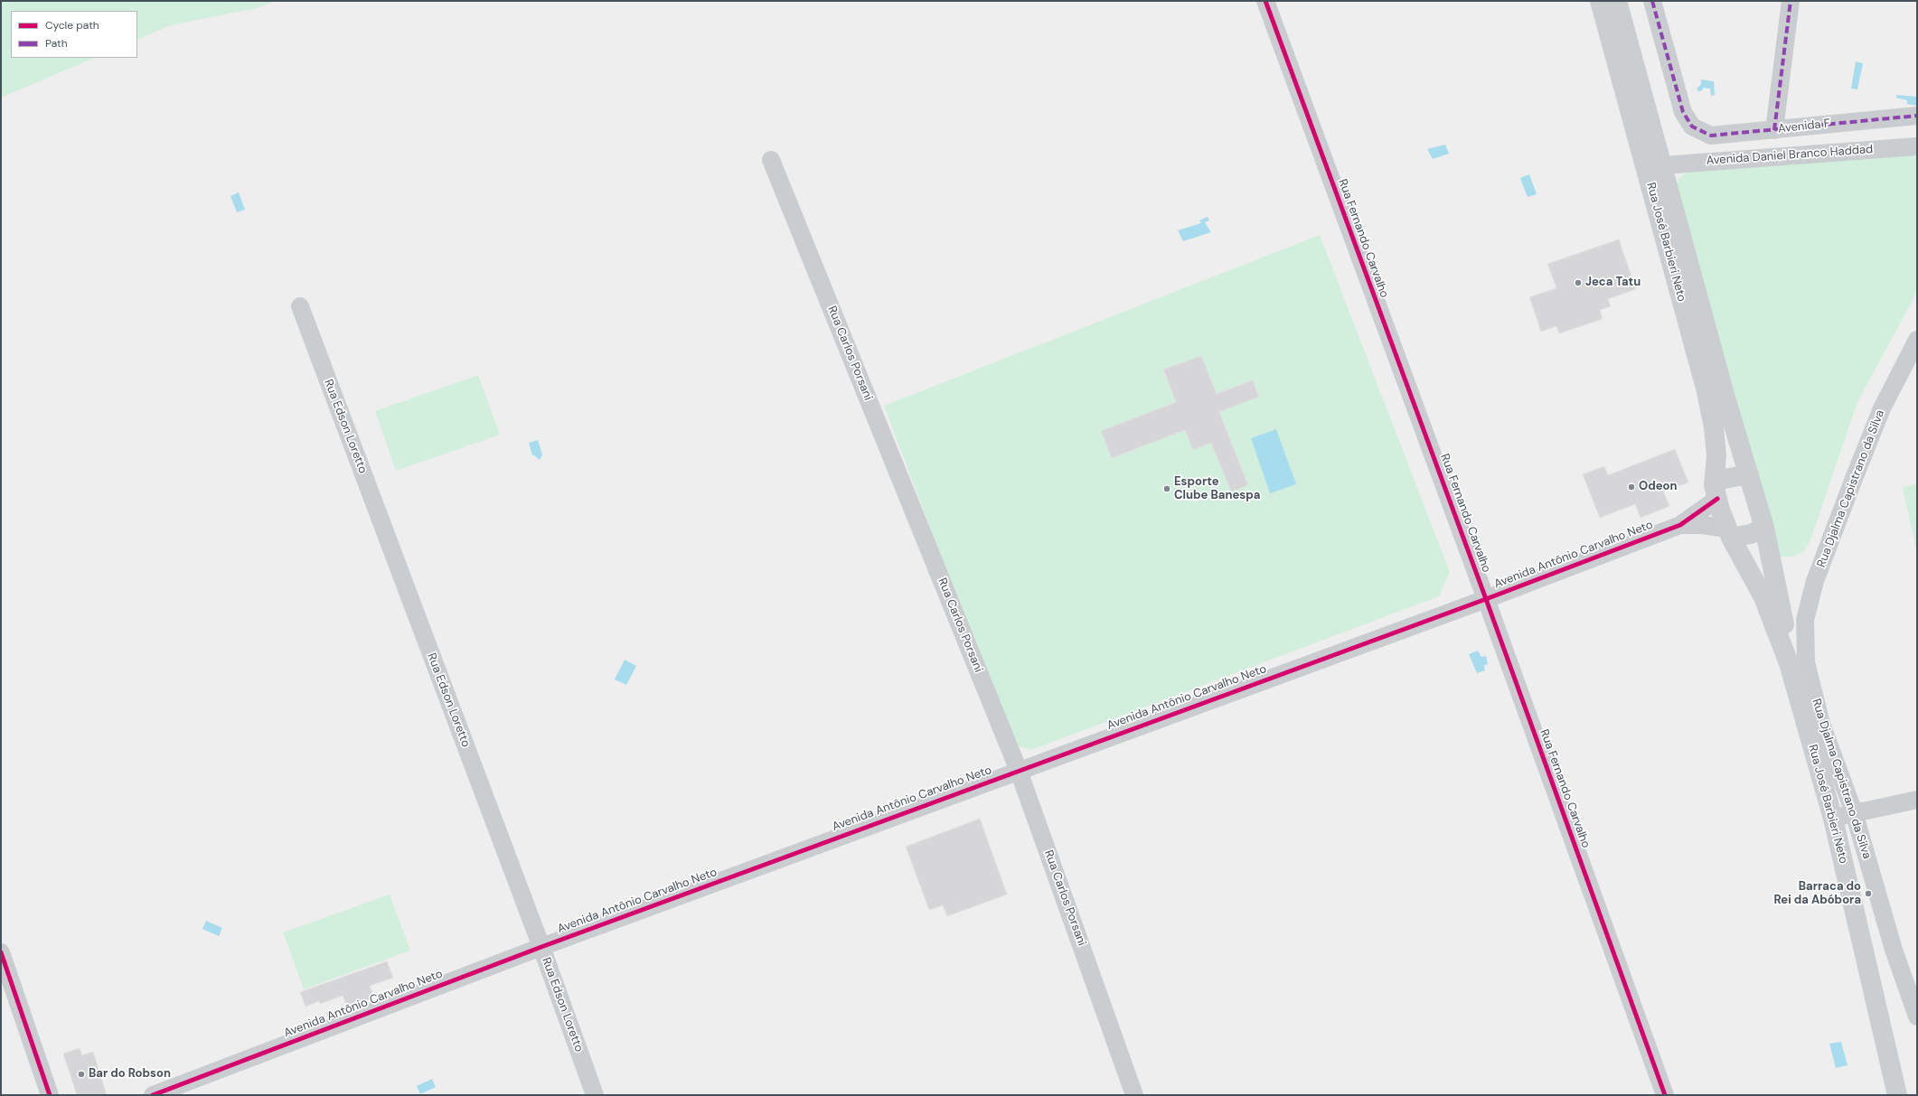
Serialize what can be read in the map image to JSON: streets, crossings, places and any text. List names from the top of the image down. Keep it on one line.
{"streets":{"main road":["Rua José Barbieri Neto"],"street":["Avenida F","Avenida Daniel Branco Haddad","Rua Fernando Carvalho","Rua Carlos Porsani","Rua Edson Loretto","Rua Djalma Capistrano da Silva","Avenida Antônio Carvalho Neto"]},"crossings":[["Avenida Daniel Branco Haddad","Rua José Barbieri Neto"],["Rua Fernando Carvalho","Avenida Antônio Carvalho Neto"],["Rua Carlos Porsani","Avenida Antônio Carvalho Neto"],["Rua Edson Loretto","Avenida Antônio Carvalho Neto"]],"places":["Jeca Tatu","Odeon","Esporte Clube Banespa","Barraca do Rei da Abóbora","Bar do Robson"],"legend":["Cycle path","Path"]}
